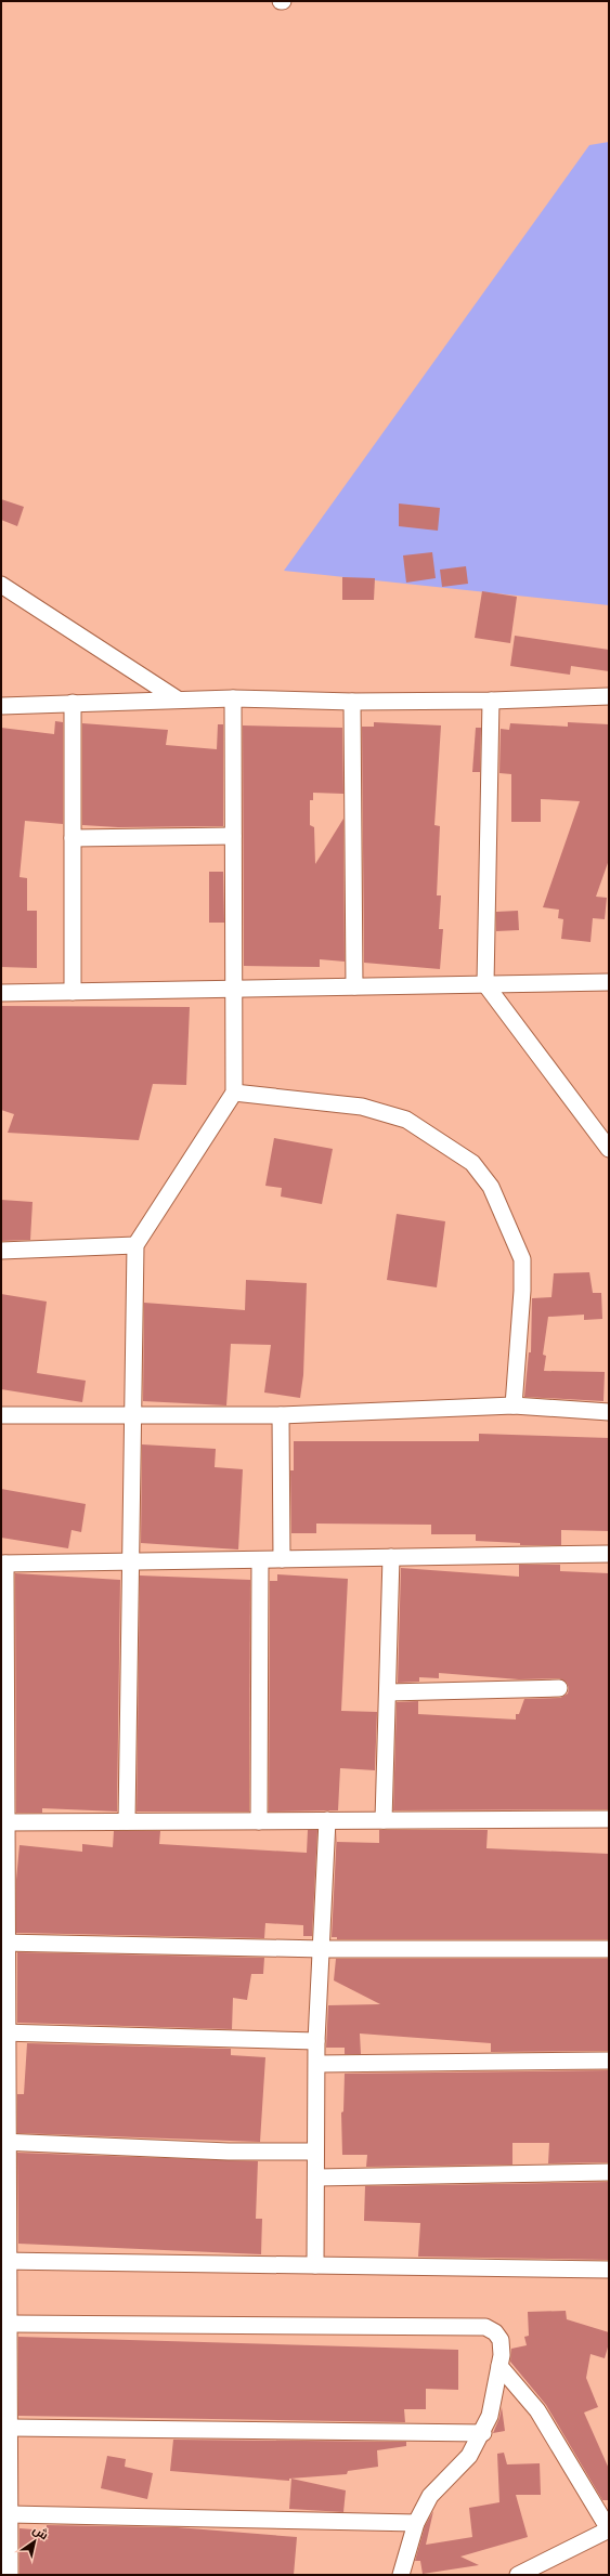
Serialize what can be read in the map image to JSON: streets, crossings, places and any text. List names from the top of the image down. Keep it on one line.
{"north":"top right"}
